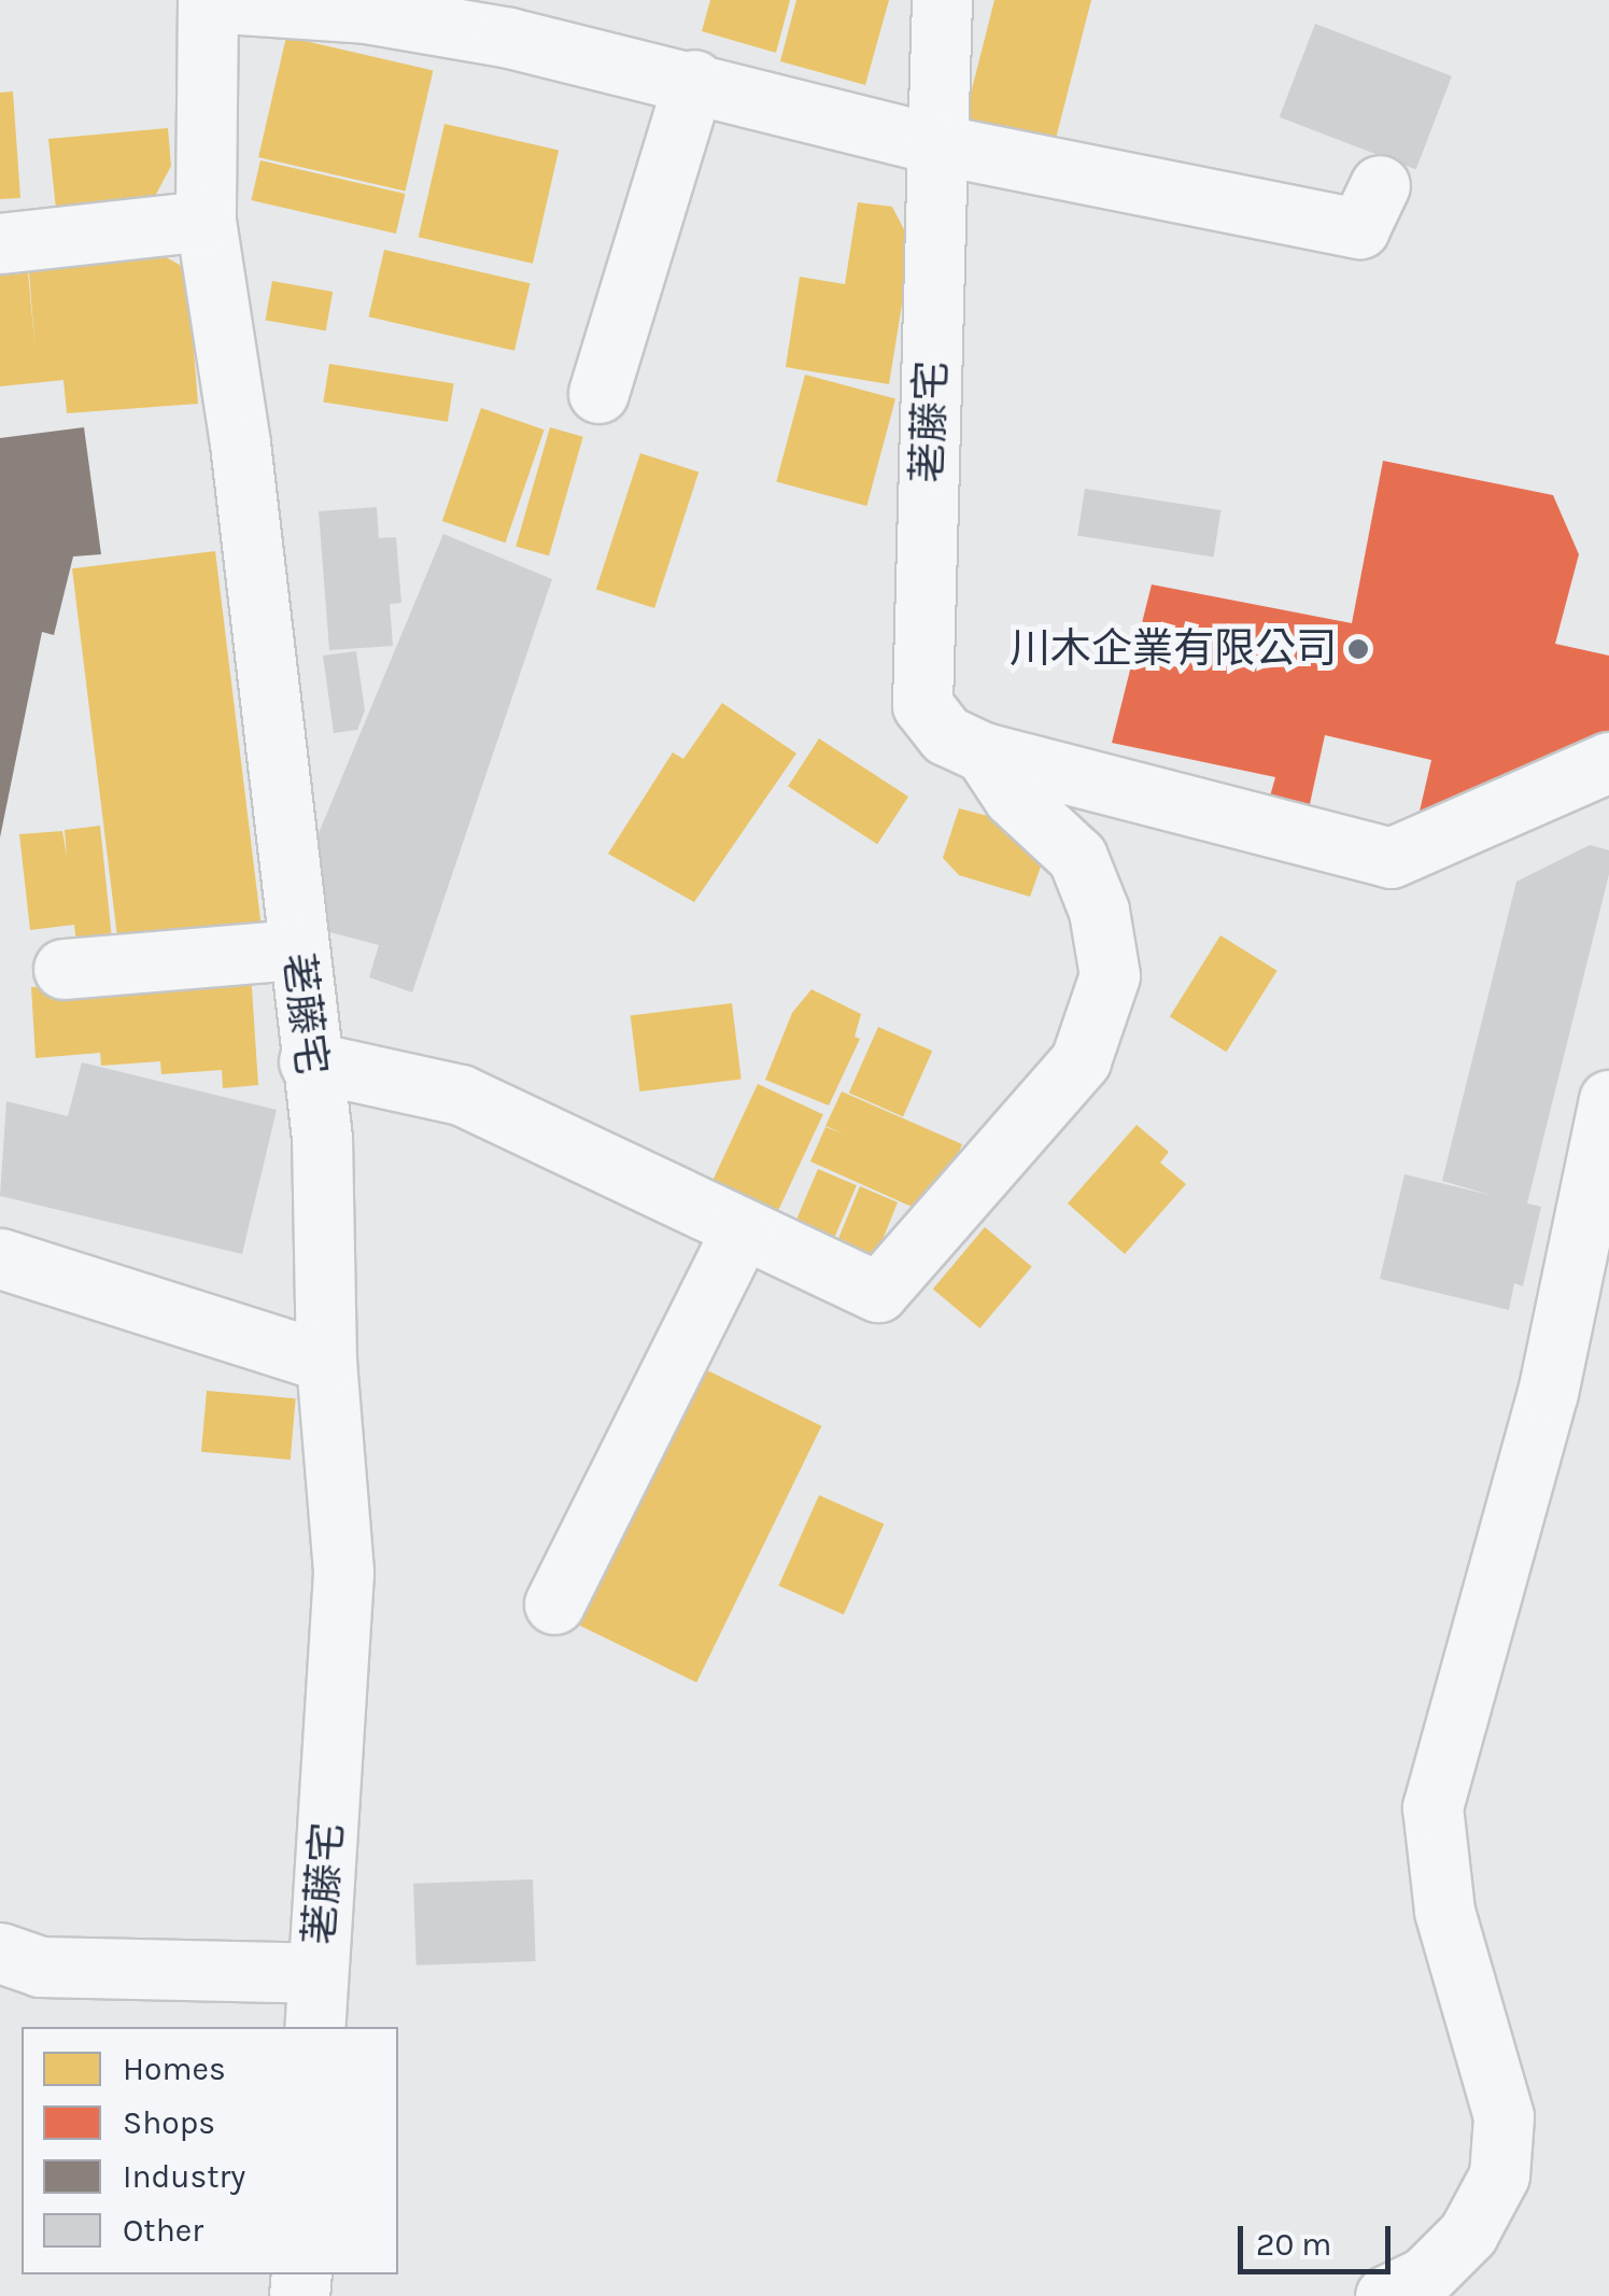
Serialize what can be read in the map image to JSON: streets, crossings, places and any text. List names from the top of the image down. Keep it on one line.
{"streets":{"street":["荖藤宅"]},"places":["川木企業有限公司"],"legend":["Homes","Shops","Industry","Other"],"scale_bar":"20 m"}
